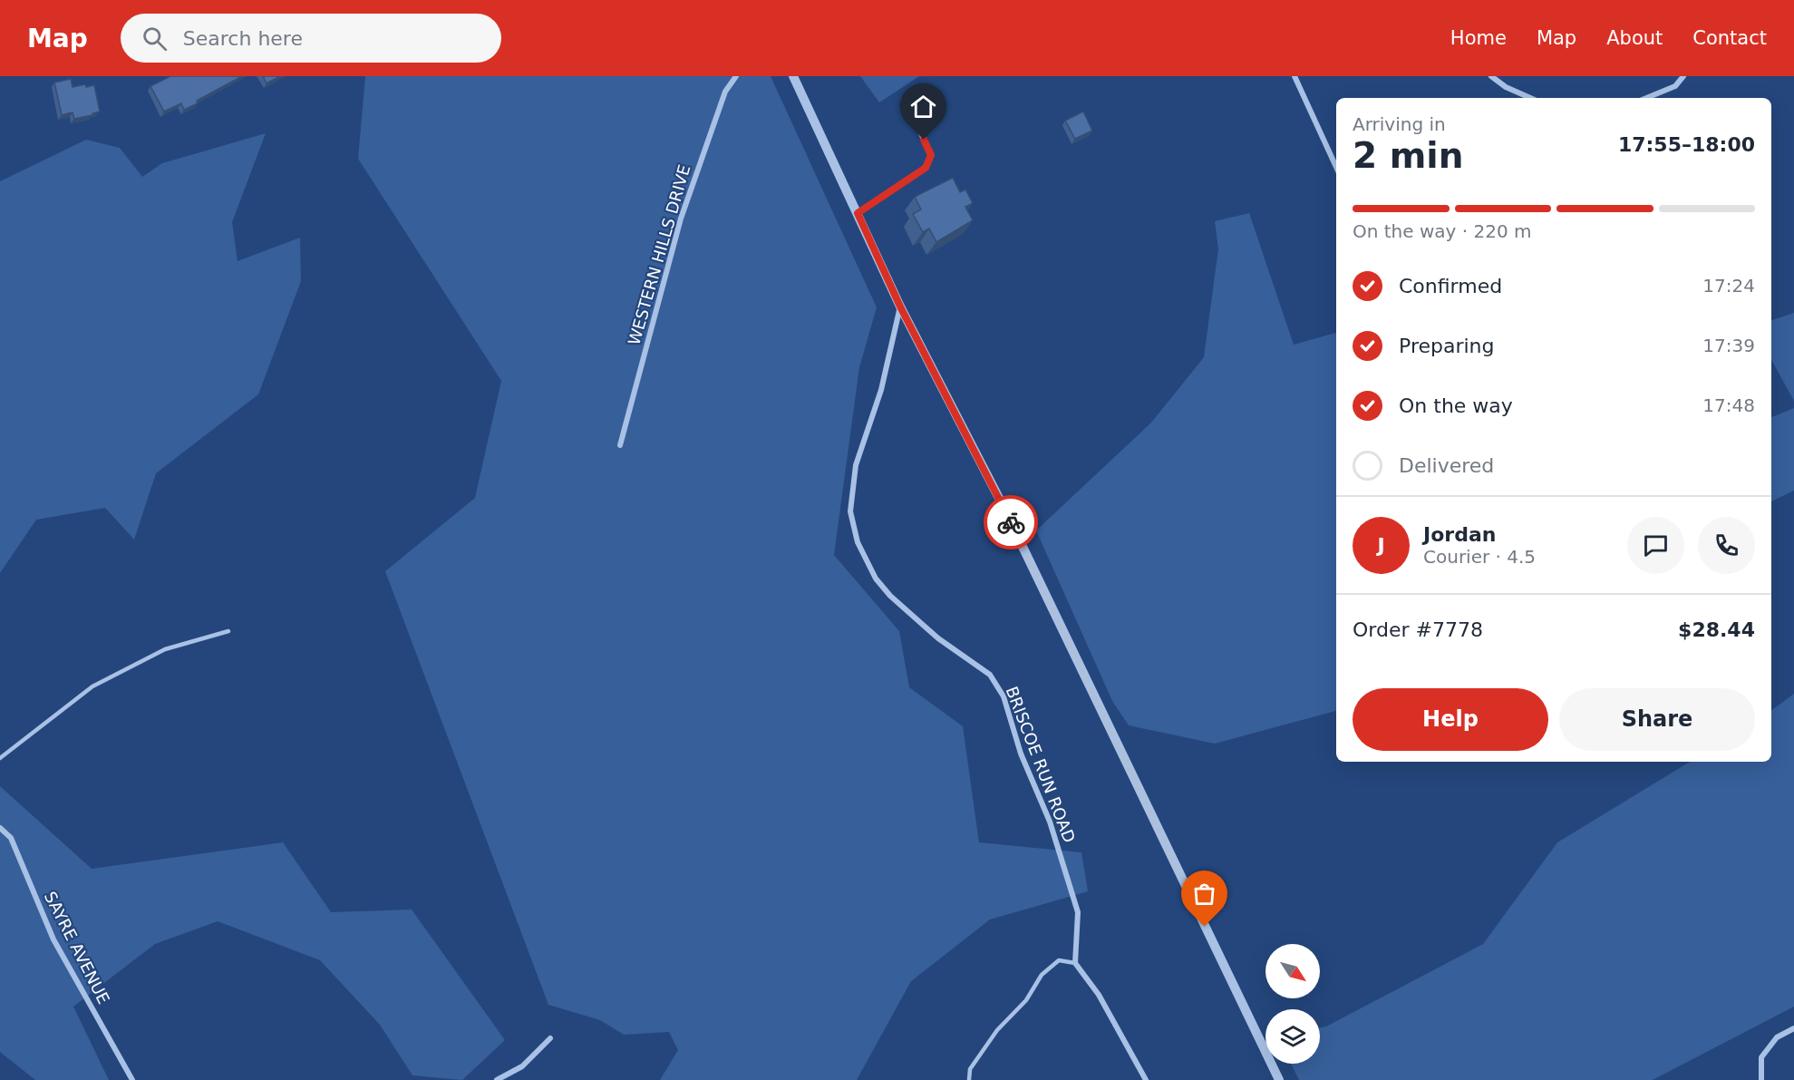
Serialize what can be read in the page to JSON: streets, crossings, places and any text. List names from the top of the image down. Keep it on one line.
{"streets":{"street":["WESTERN HILLS DRIVE","BRISCOE RUN ROAD","SAYRE AVENUE"]},"north":"bottom right","page":{"header":"Map","search":"Search here","nav":["Home","Map","About","Contact"],"heading":["2 min","Arriving in","17:55–18:00"],"panel":["Jordan","Courier · 4.5","Order #7778","$28.44"],"bar":"On the way · 220 m","list":[["Confirmed","17:24"],["Preparing","17:39"],["On the way","17:48"],"Delivered"],"round":"J","buttons":["Help","Share"]}}
